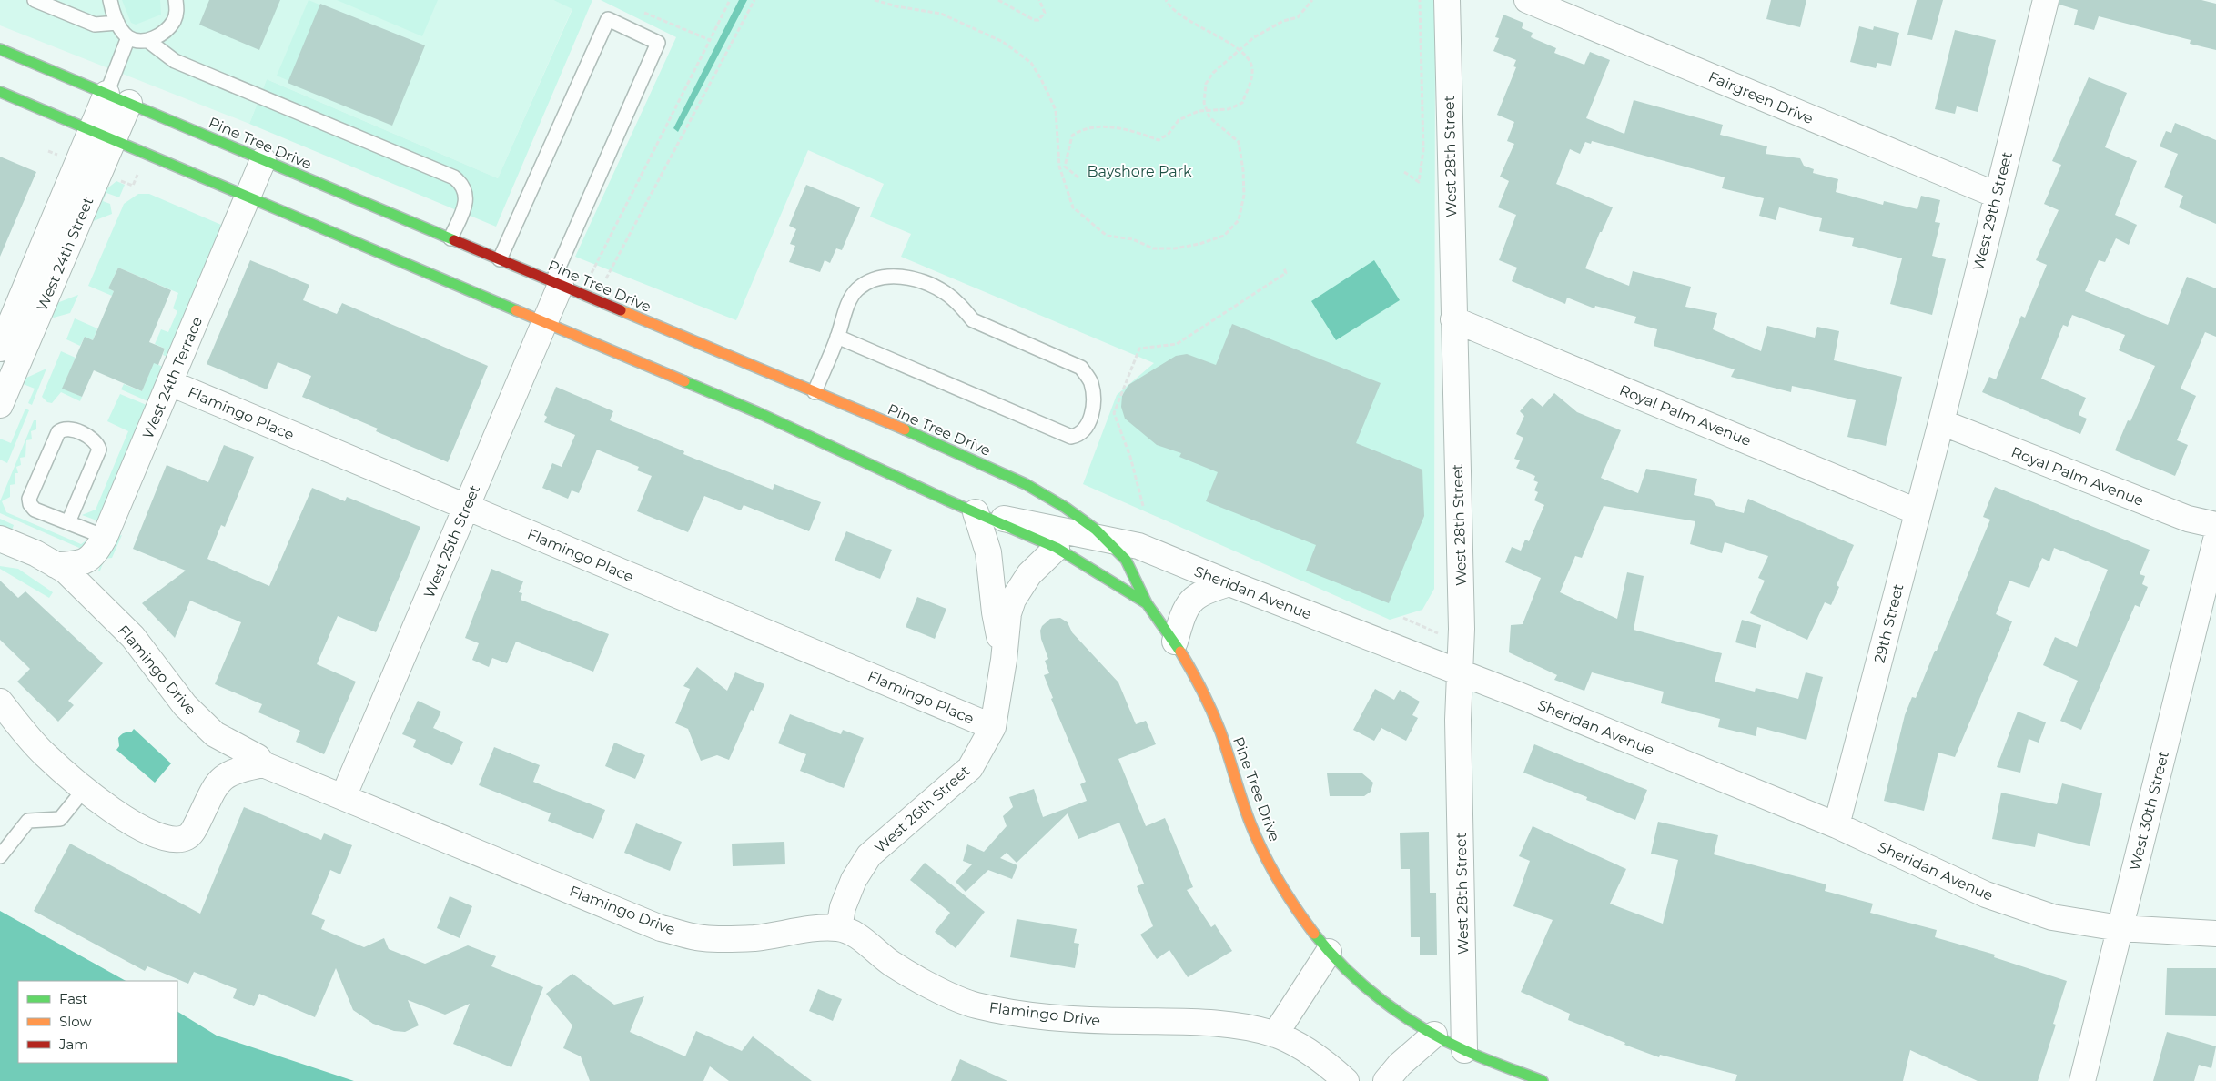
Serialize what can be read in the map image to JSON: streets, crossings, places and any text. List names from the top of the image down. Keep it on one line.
{"streets":{"main road":["Pine Tree Drive"],"street":["Fairgreen Drive","West 28th Street","West 29th Street","West 24th Street","West 24th Terrace","Flamingo Place","Royal Palm Avenue","West 25th Street","Sheridan Avenue","29th Street","Flamingo Drive","West 26th Street","West 30th Street"]},"crossings":[["Fairgreen Drive","West 29th Street"],["Pine Tree Drive","West 28th Street"],["Pine Tree Drive","West 24th Street"],["Pine Tree Drive","West 24th Terrace"],["Pine Tree Drive","West 25th Street"],["Pine Tree Drive","Sheridan Avenue"],["Pine Tree Drive","West 26th Street"],["West 28th Street","Royal Palm Avenue"],["West 28th Street","Sheridan Avenue"],["West 29th Street","Royal Palm Avenue"],["West 29th Street","29th Street"],["West 24th Terrace","Flamingo Place"],["West 24th Terrace","Flamingo Drive"],["Flamingo Place","West 25th Street"],["Flamingo Place","West 26th Street"],["Royal Palm Avenue","29th Street"],["West 25th Street","Flamingo Drive"],["Sheridan Avenue","29th Street"],["Sheridan Avenue","West 26th Street"],["Sheridan Avenue","West 30th Street"],["Flamingo Drive","West 26th Street"]],"parks":["Bayshore Park"],"legend":["Fast","Slow","Jam"]}
